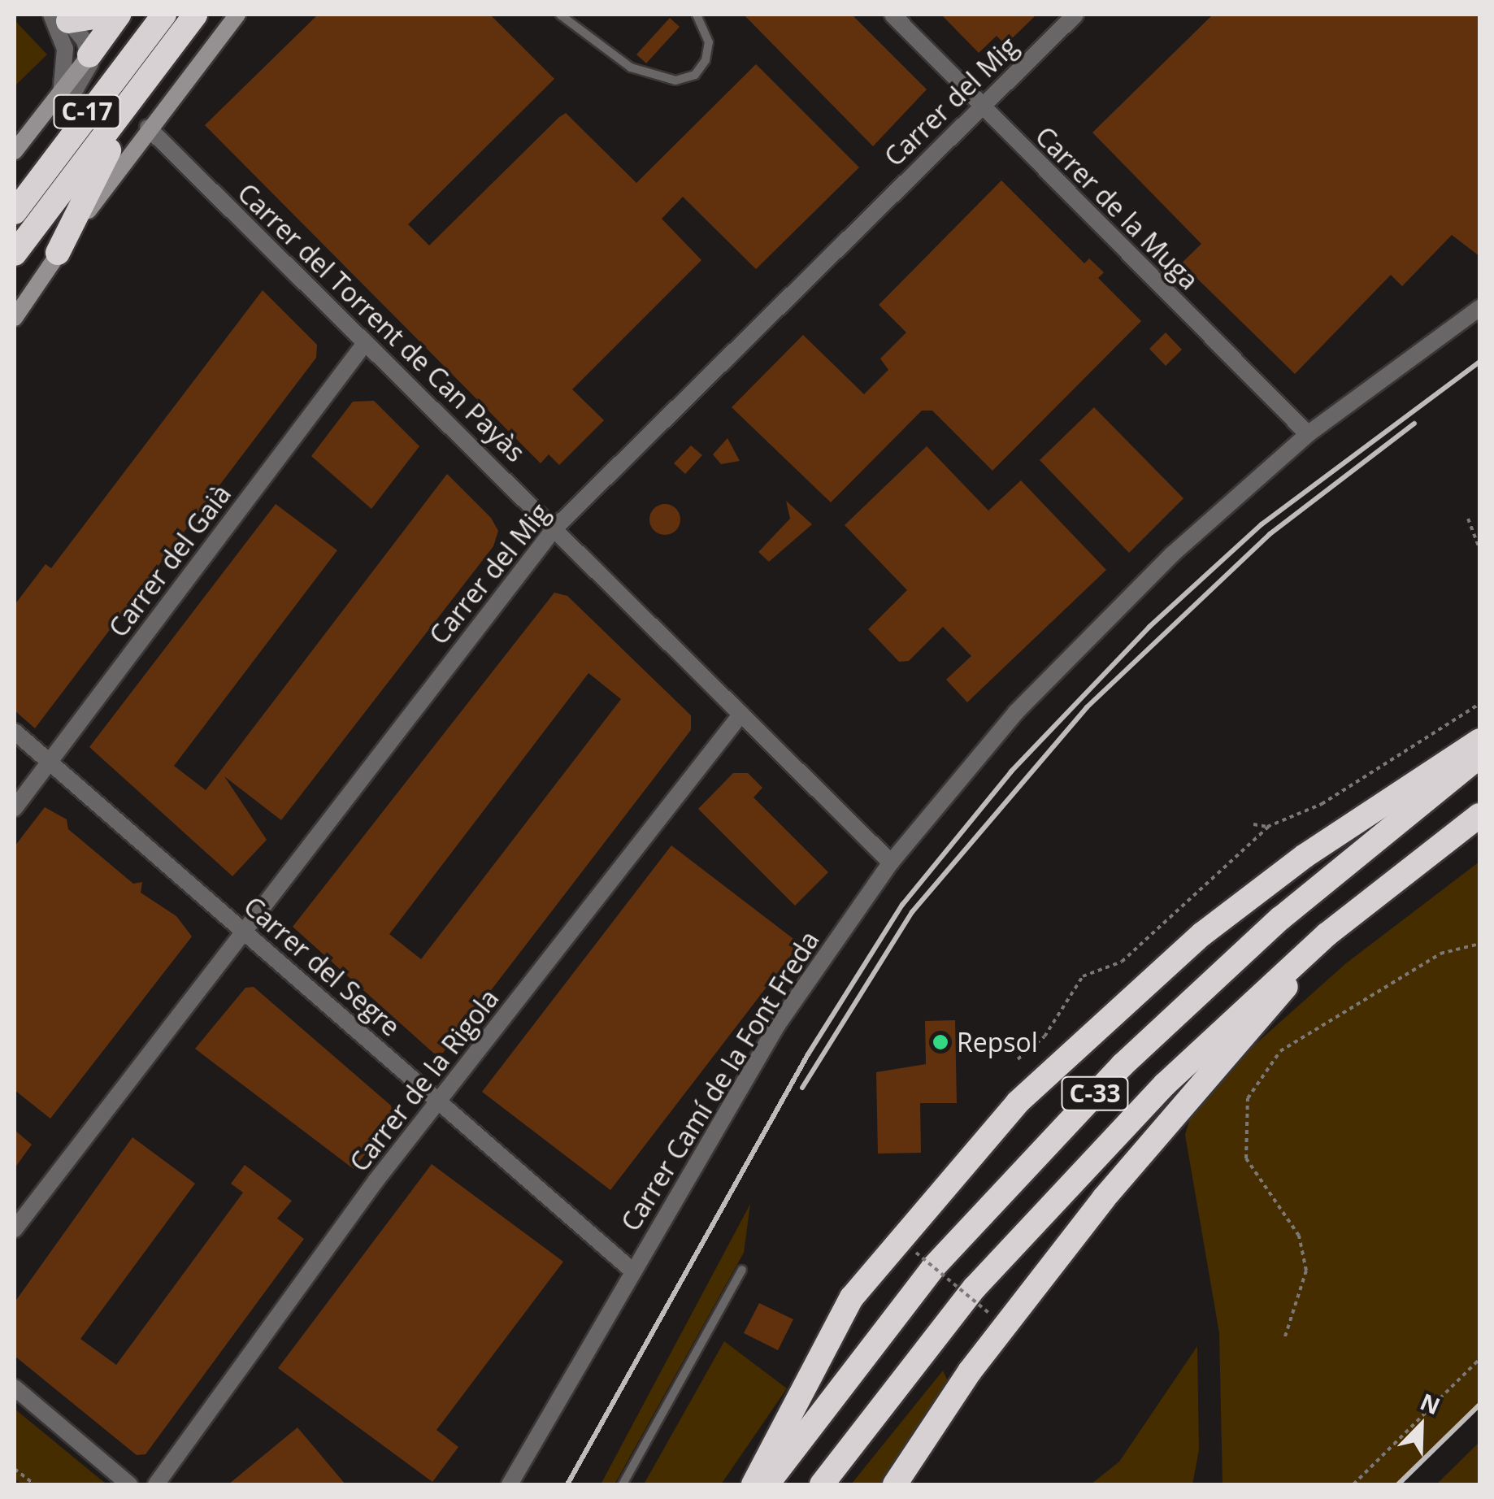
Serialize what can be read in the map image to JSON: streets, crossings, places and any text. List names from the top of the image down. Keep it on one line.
{"streets":{"highway":["C-17","C-33"],"street":["Carrer del Mig","Carrer de la Muga","Carrer del Torrent de Can Payàs","Carrer del Gaià","Carrer del Segre","Carrer de la Rigola","Carrer Camí de la Font Freda"]},"crossings":[["Carrer del Mig","Carrer de la Muga"],["Carrer del Mig","Carrer del Torrent de Can Payàs"],["Carrer del Mig","Carrer del Segre"],["Carrer de la Muga","Carrer Camí de la Font Freda"],["Carrer del Torrent de Can Payàs","Carrer del Gaià"],["Carrer del Torrent de Can Payàs","Carrer de la Rigola"],["Carrer del Torrent de Can Payàs","Carrer Camí de la Font Freda"],["Carrer del Gaià","Carrer del Segre"],["Carrer del Segre","Carrer de la Rigola"],["Carrer del Segre","Carrer Camí de la Font Freda"]],"places":["Repsol"],"north":"top right"}
